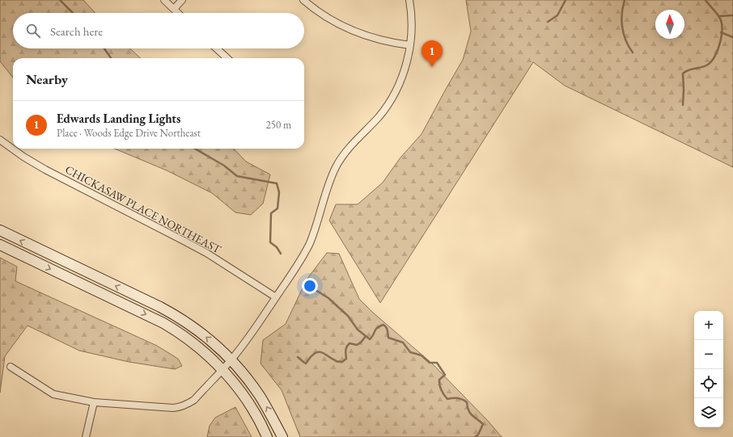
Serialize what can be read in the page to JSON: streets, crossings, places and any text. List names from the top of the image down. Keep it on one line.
{"streets":{"street":["CHICKASAW PLACE NORTHEAST"]},"north":"top","page":{"search":"Search here","pins":"1","heading":"Nearby","list":[{"mark":"1","name":"Edwards Landing Lights","note":"Place · Woods Edge Drive Northeast","value":"250 m"}],"map_buttons":["+","−"]}}
